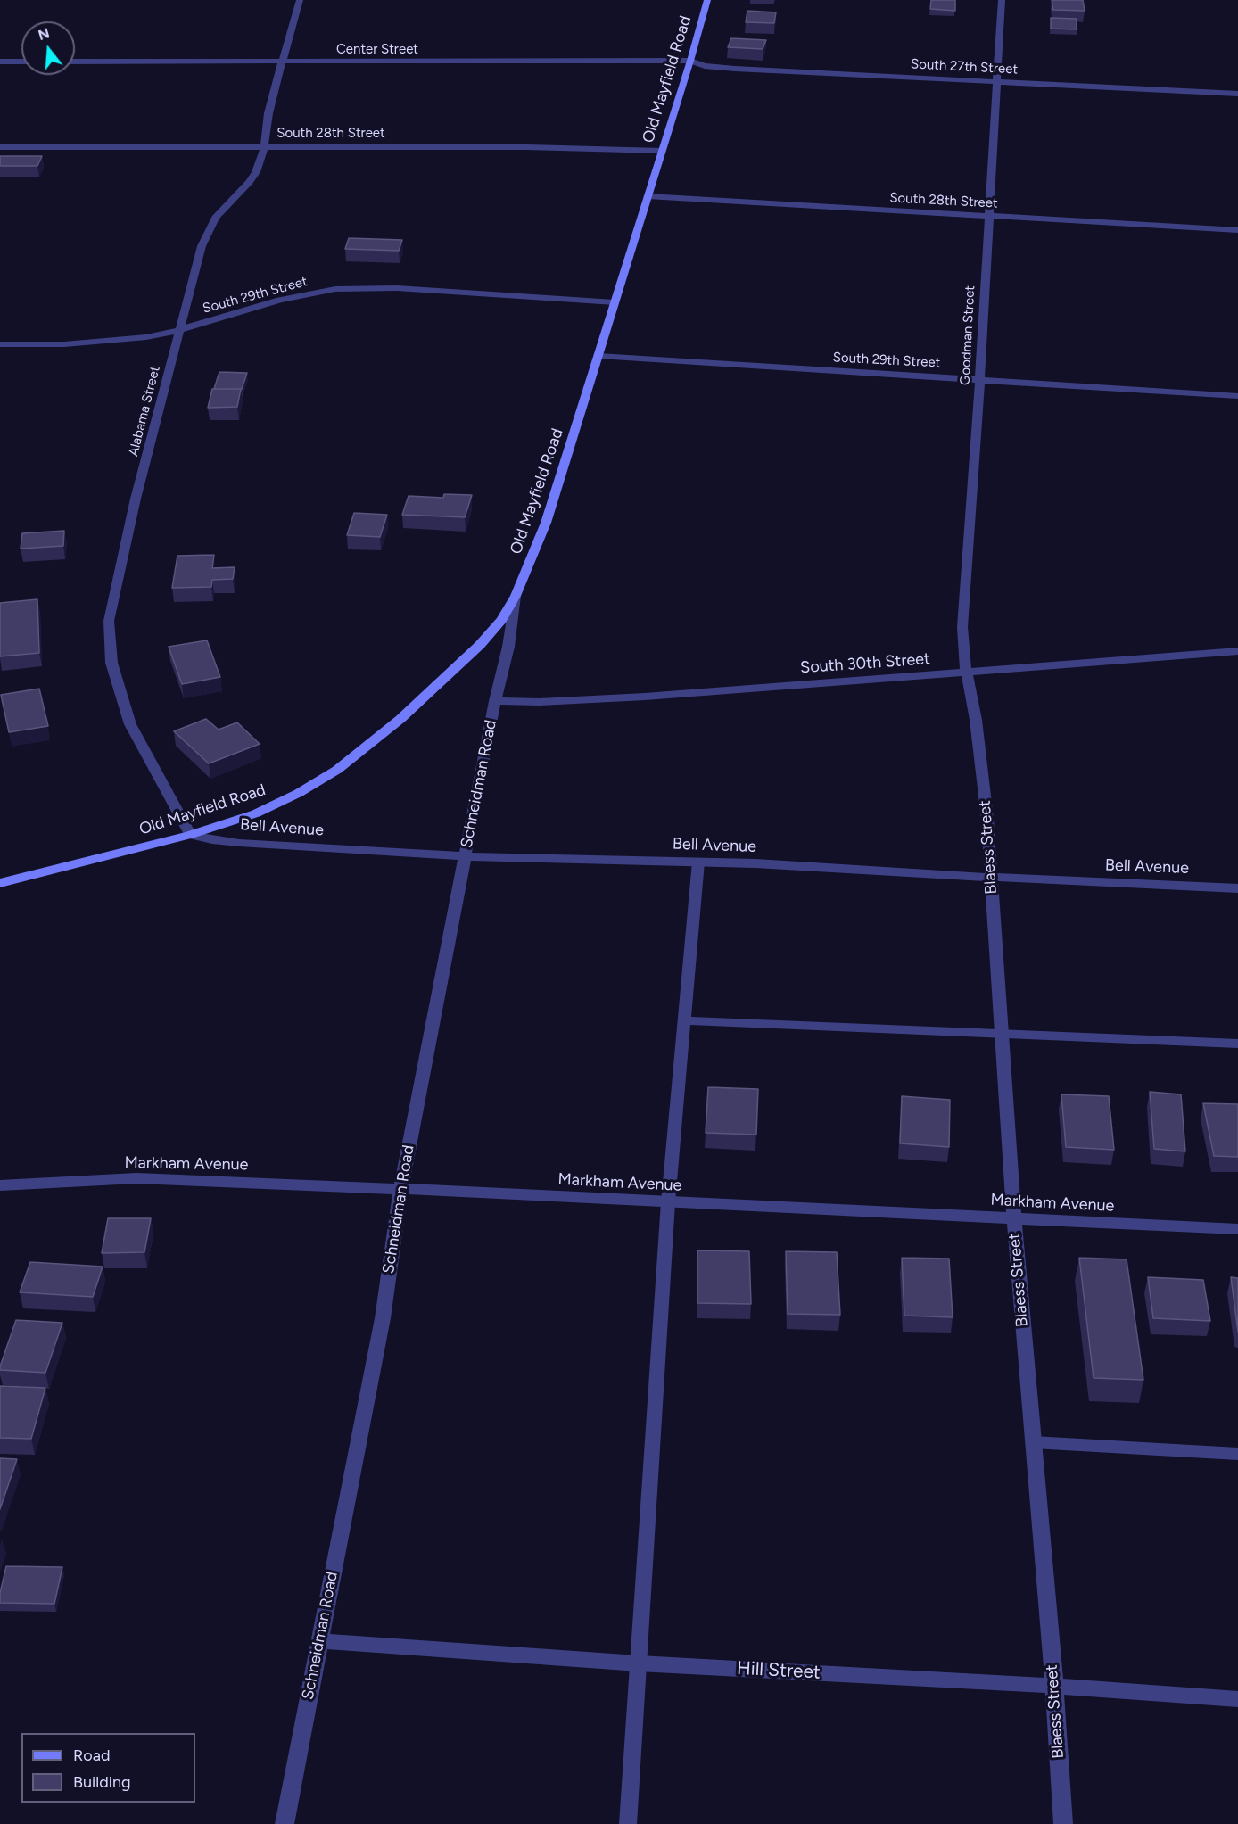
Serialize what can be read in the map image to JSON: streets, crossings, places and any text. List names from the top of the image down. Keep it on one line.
{"streets":{"main road":["Old Mayfield Road"],"street":["Center Street","South 27th Street","South 28th Street","South 29th Street","Goodman Street","Alabama Street","South 30th Street","Schneidman Road","Bell Avenue","Blaess Street","Markham Avenue","Hill Street"]},"crossings":[["Center Street","South 27th Street"],["Center Street","Old Mayfield Road"],["Center Street","Alabama Street"],["South 27th Street","Old Mayfield Road"],["South 27th Street","Goodman Street"],["Old Mayfield Road","South 28th Street"],["Old Mayfield Road","South 29th Street"],["Old Mayfield Road","Alabama Street"],["Old Mayfield Road","Schneidman Road"],["Old Mayfield Road","Bell Avenue"],["South 28th Street","Goodman Street"],["South 28th Street","Alabama Street"],["South 29th Street","Goodman Street"],["South 29th Street","Alabama Street"],["Goodman Street","South 30th Street"],["Goodman Street","Blaess Street"],["Alabama Street","Bell Avenue"],["South 30th Street","Schneidman Road"],["South 30th Street","Blaess Street"],["Schneidman Road","Bell Avenue"],["Schneidman Road","Markham Avenue"],["Schneidman Road","Hill Street"],["Bell Avenue","Blaess Street"],["Blaess Street","Markham Avenue"],["Blaess Street","Hill Street"]],"legend":["Road","Building"],"north":"top"}
